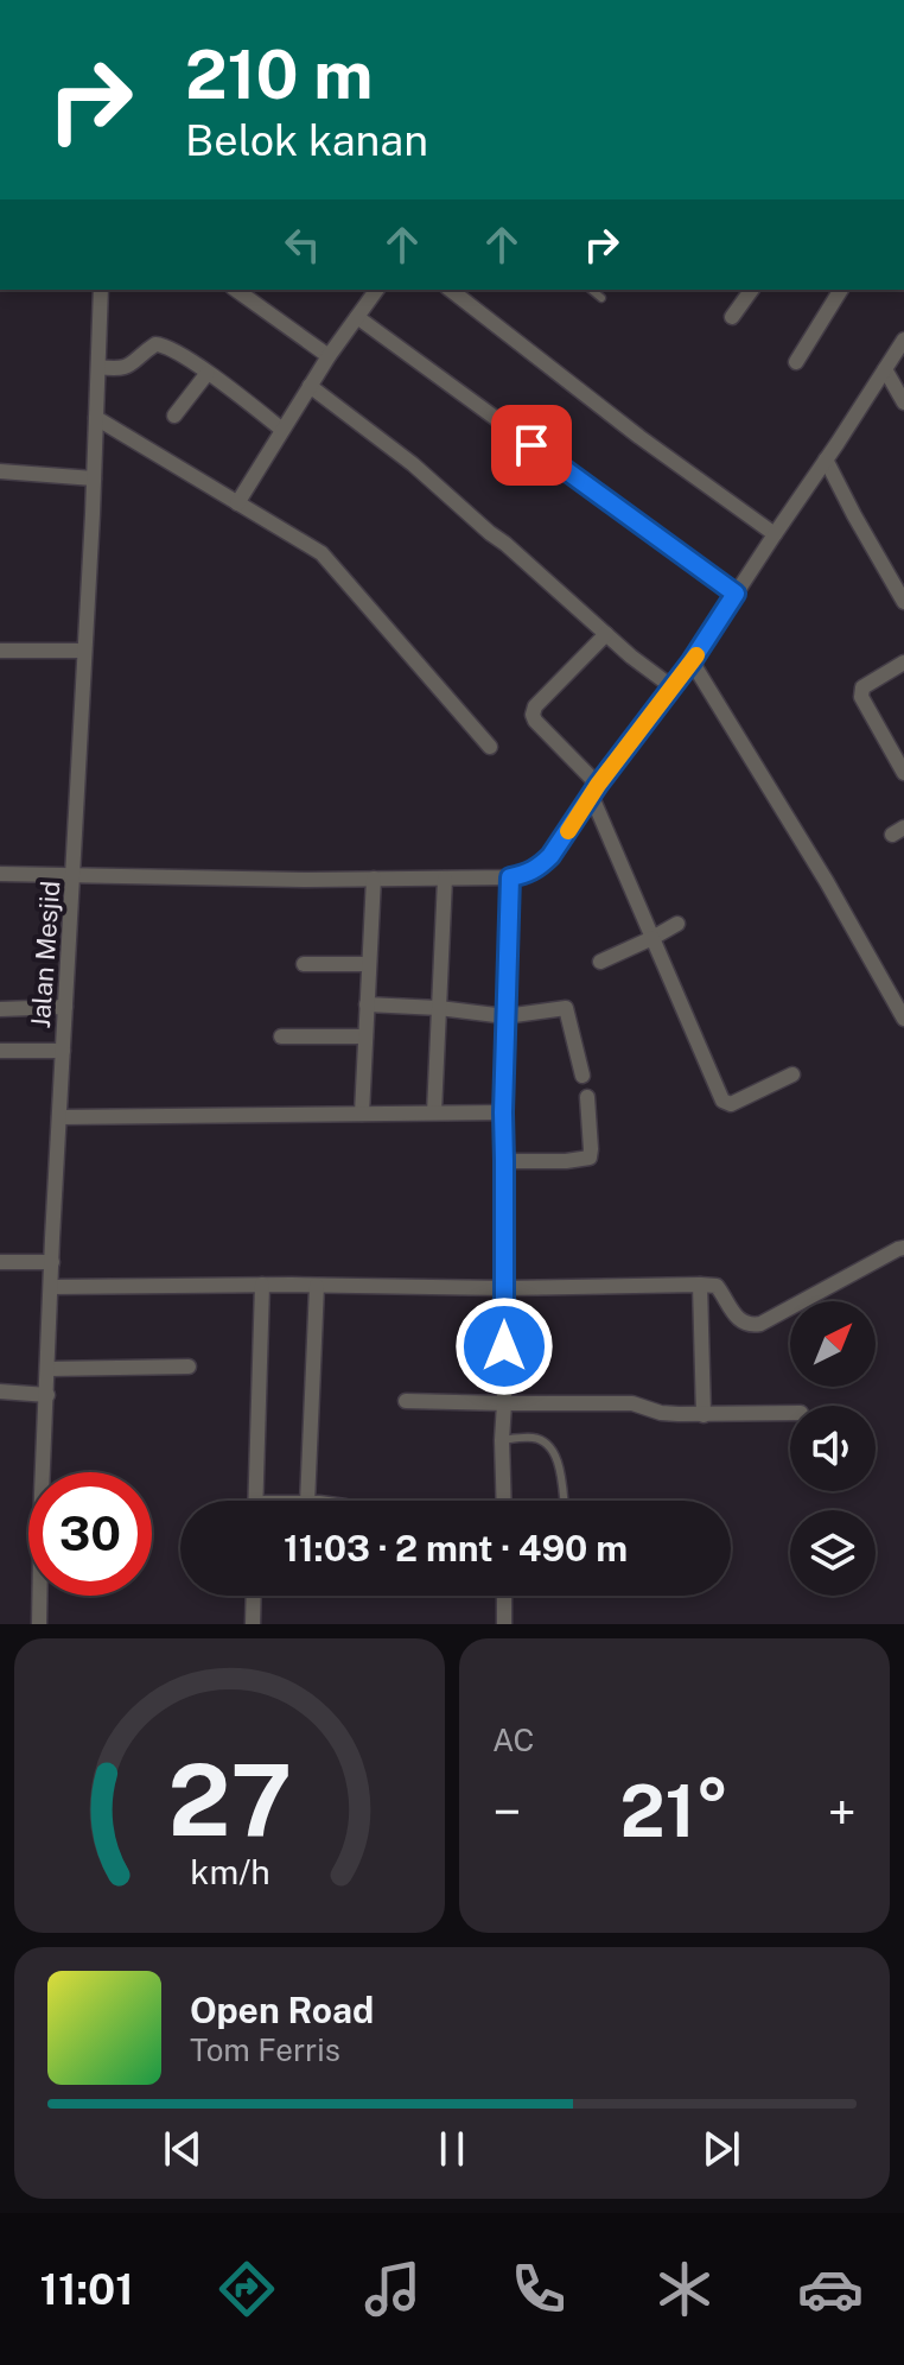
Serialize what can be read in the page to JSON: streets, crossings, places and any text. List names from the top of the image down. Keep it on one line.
{"streets":{"street":["Jalan Mesjid"]},"north":"top right","page":{"turn":["210 m","Belok kanan"],"limit":"30","trip":"11:03 · 2 mnt · 490 m","tile":"AC","heat":["−","21°","+"],"song":["Open Road","Tom Ferris"],"tabs":"11:01","gauge":["27","km/h"]}}
